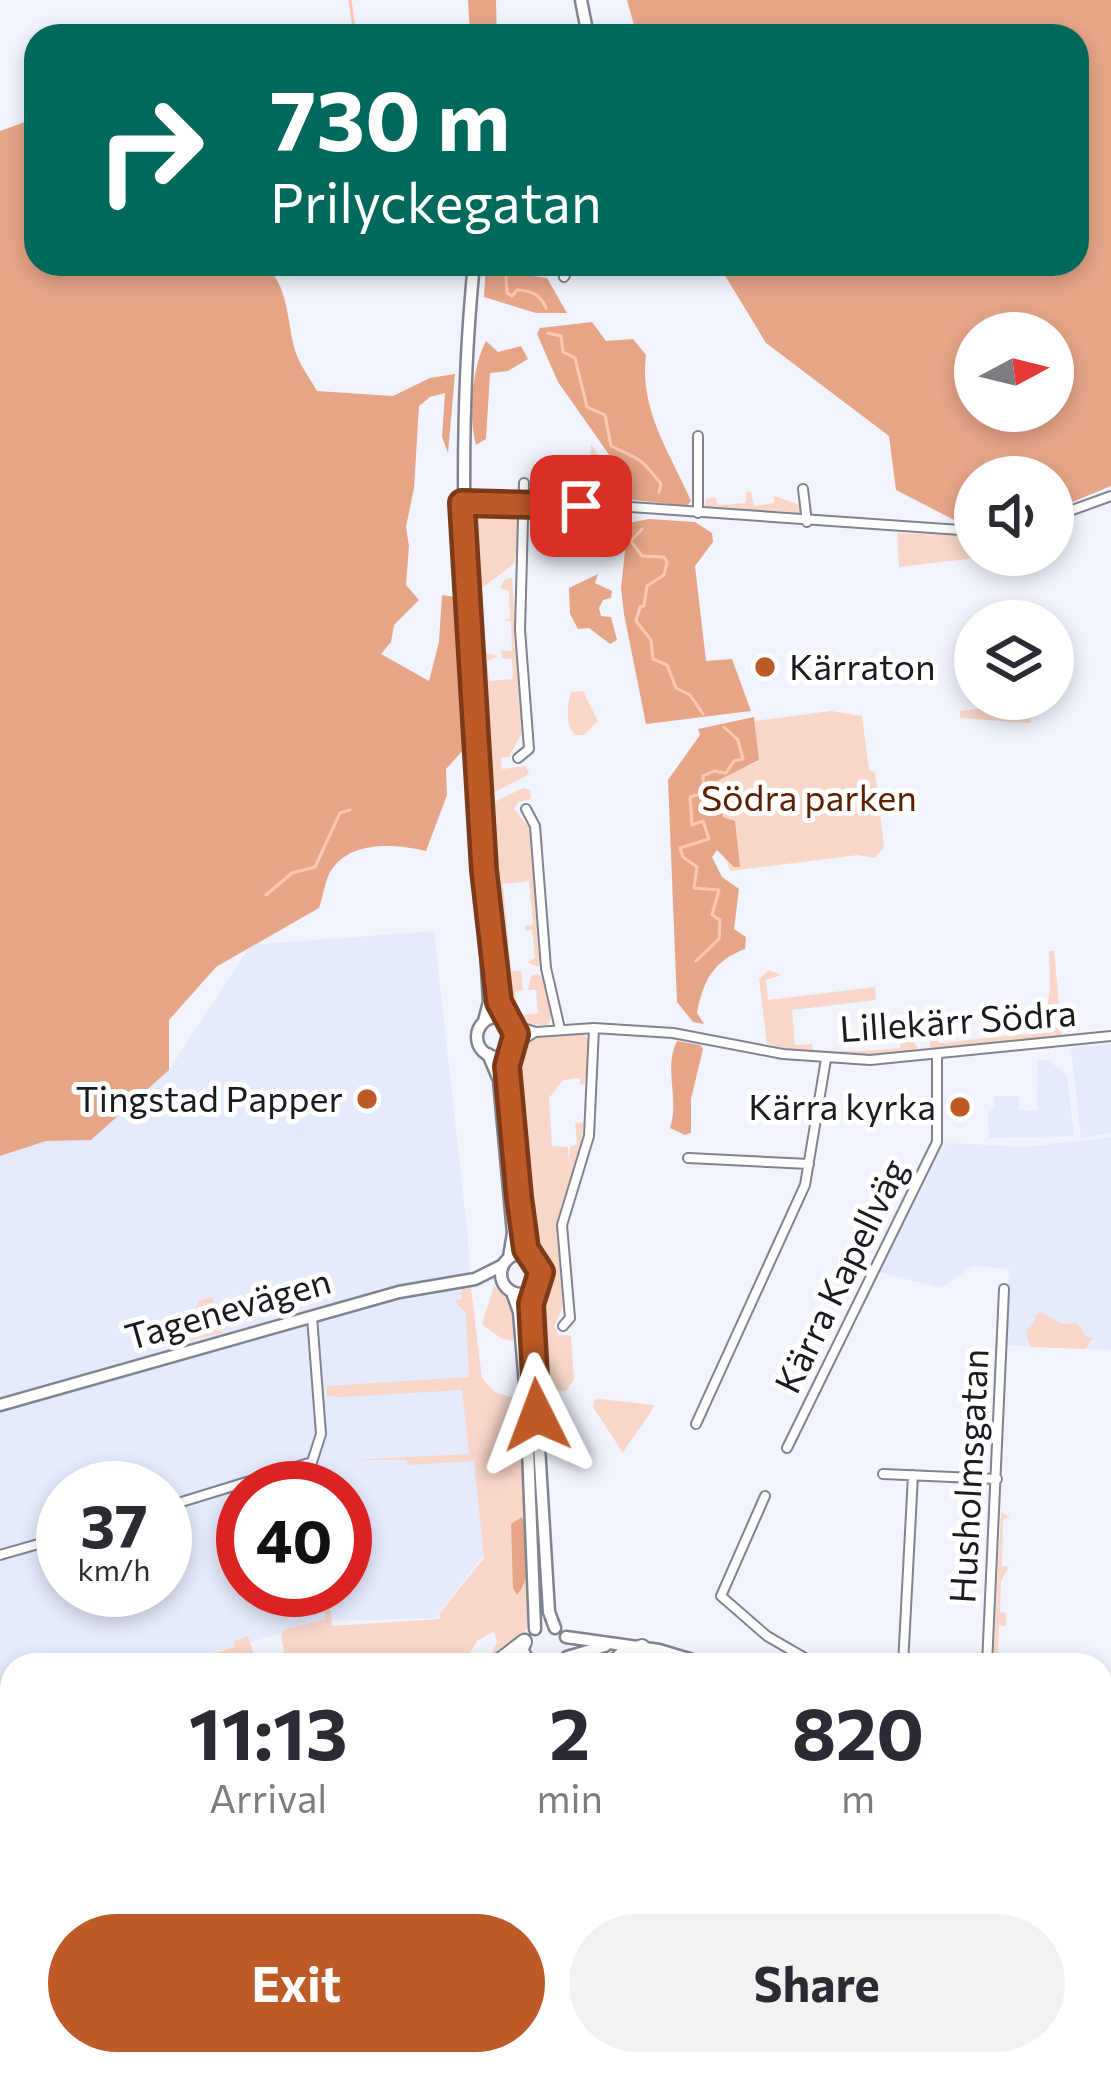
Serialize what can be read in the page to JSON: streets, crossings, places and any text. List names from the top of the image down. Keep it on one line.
{"streets":{"street":["Lillekärr Södra","Kärra Kapellväg","Tagenevägen","Husholmsgatan"]},"crossings":[["Lillekärr Södra","Kärra Kapellväg"]],"parks":["Södra parken"],"places":["Kärraton","Tingstad Papper","Kärra kyrka"],"north":"right","page":{"turn":["730 m","Prilyckegatan"],"speed":"37 km/h","limit":"40","eta":["11:13","Arrival","2","min","820","m"],"buttons":["Exit","Share"]}}
